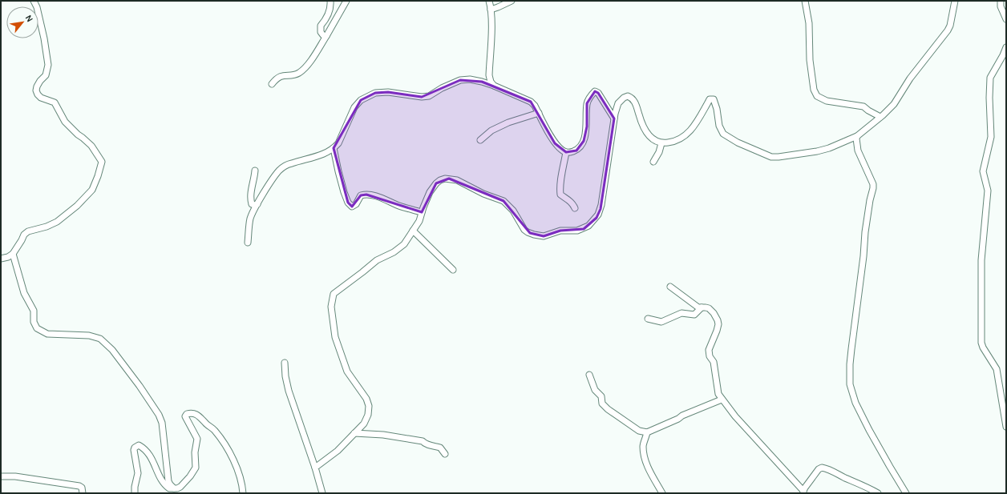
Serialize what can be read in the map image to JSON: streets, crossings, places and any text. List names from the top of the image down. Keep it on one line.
{"north":"top right"}
